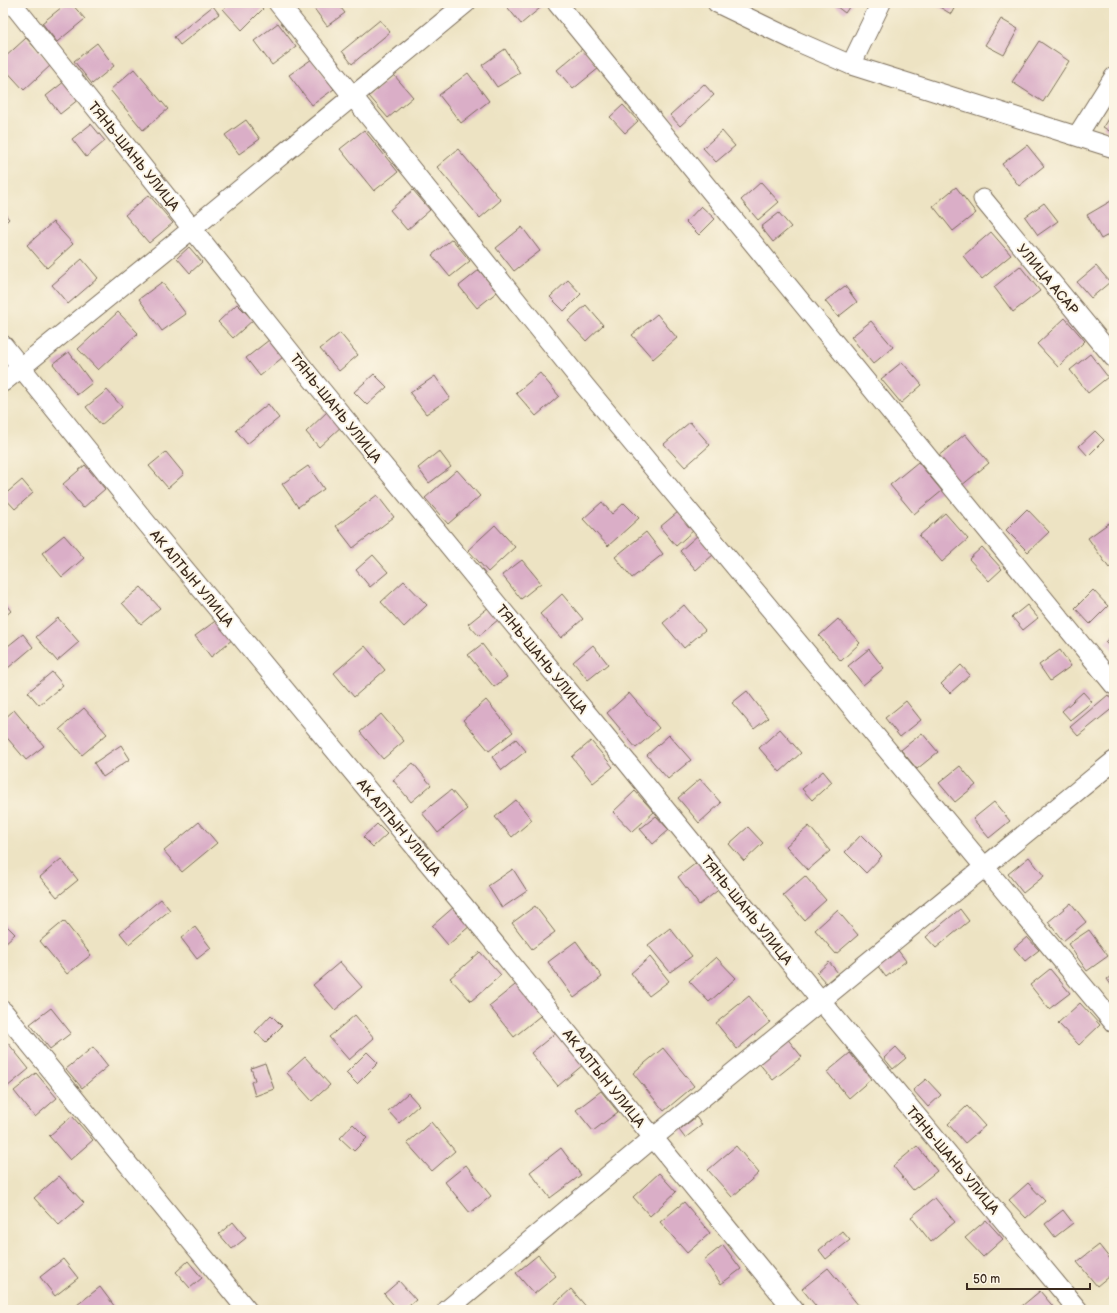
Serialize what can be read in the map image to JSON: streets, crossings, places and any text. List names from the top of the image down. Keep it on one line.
{"streets":{"street":["ТЯНЬ-ШАНЬ УЛИЦА","УЛИЦА АСАР","АК АЛТЫН УЛИЦА"]},"scale_bar":"50 m"}
